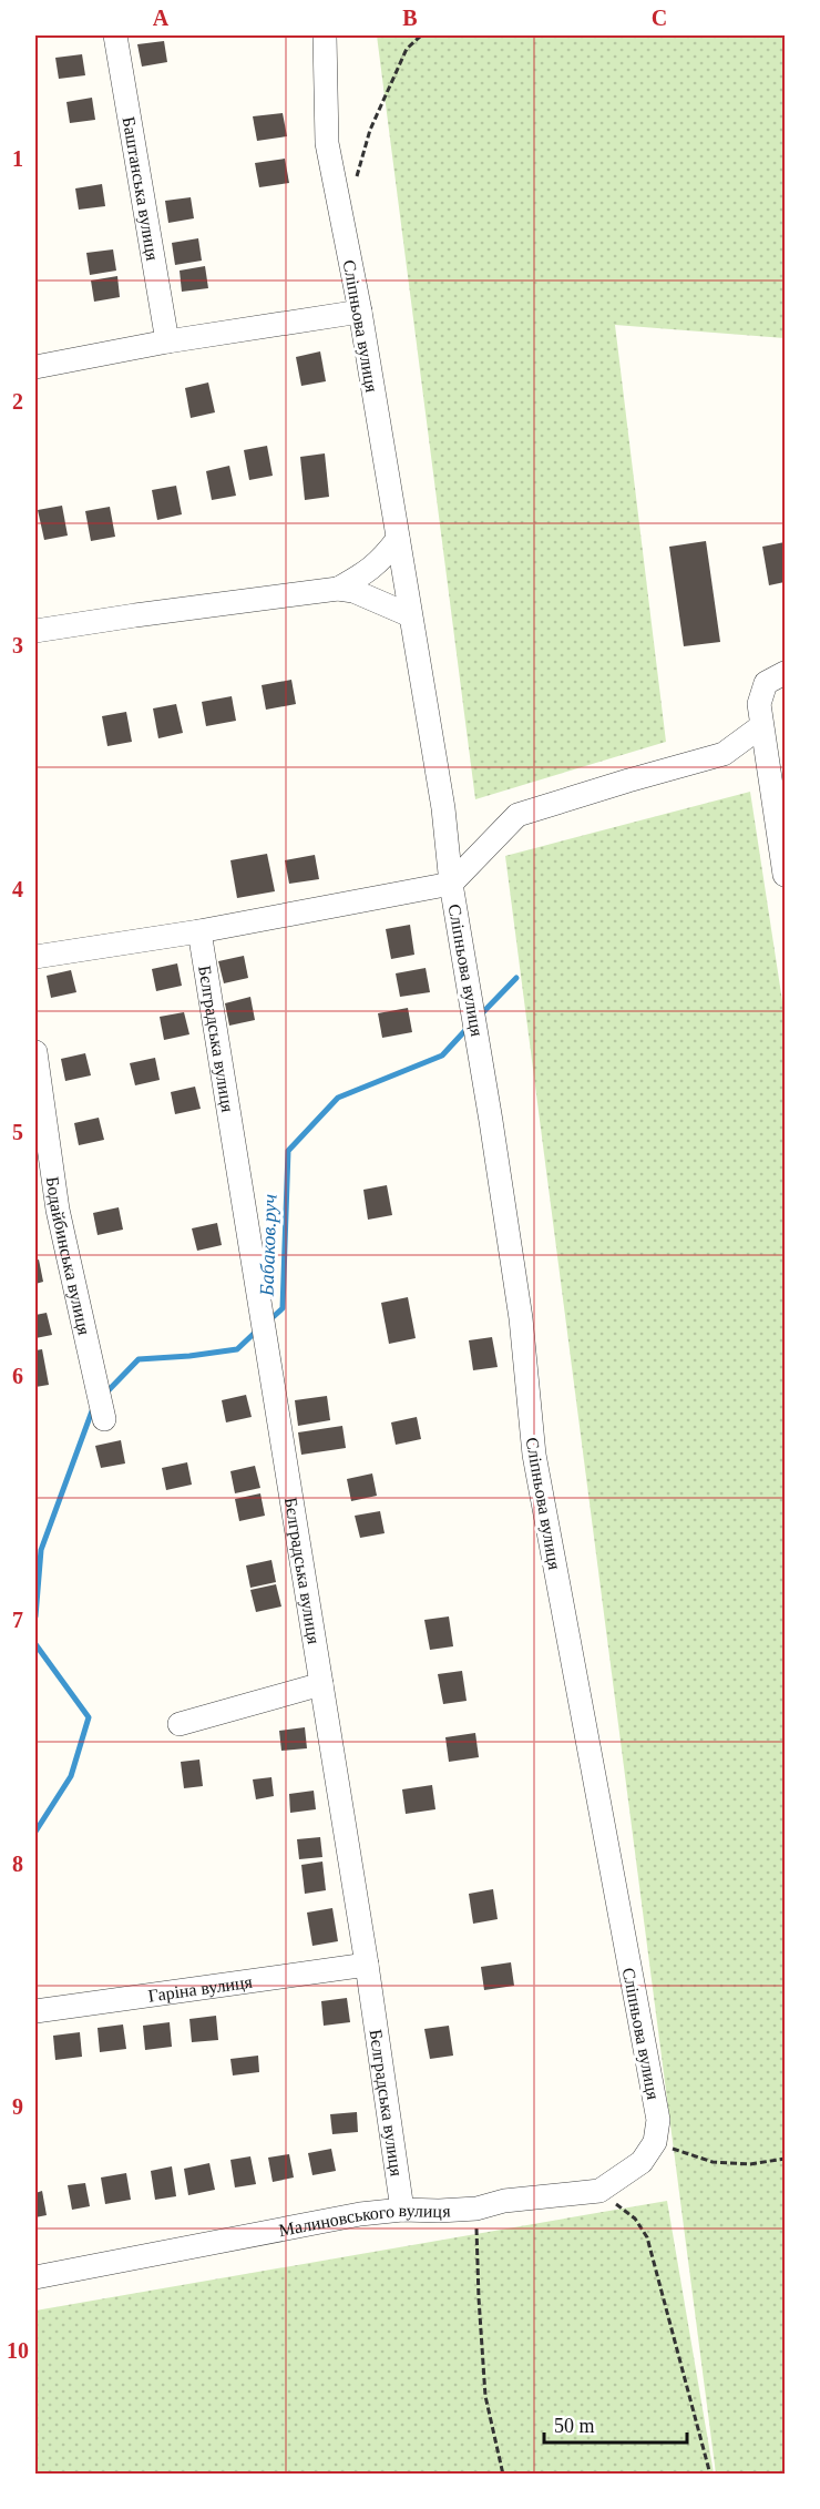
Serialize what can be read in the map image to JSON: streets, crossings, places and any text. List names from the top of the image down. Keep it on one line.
{"streets":{"street":["Баштанська вулиця","Сліпньова вулиця","Бєлградська вулиця","Бодайбинська вулиця","Гаріна вулиця","Малиновського вулиця"]},"crossings":[["Сліпньова вулиця","Бєлградська вулиця"],["Бєлградська вулиця","Гаріна вулиця"],["Бєлградська вулиця","Малиновського вулиця"]],"water":["Бабаков.руч"],"scale_bar":"50 m","grid":{"columns":["A","B","C"],"rows":["1","2","3","4","5","6","7","8","9","10"]}}
